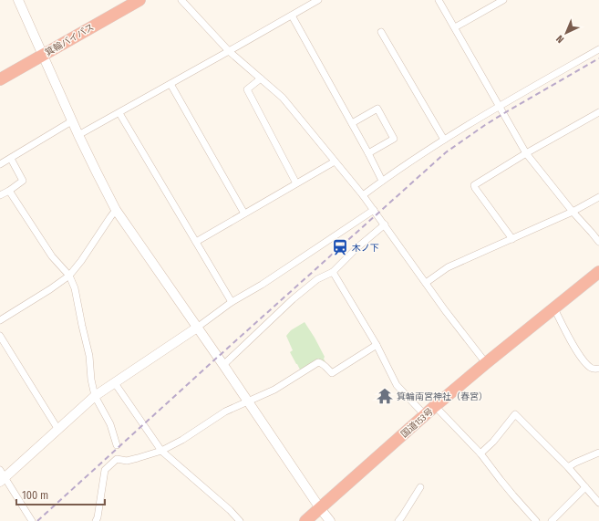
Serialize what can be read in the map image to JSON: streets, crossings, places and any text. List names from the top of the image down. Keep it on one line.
{"streets":{"highway":["箕輪バイパス","国道153号"]},"places":{"station":["木ノ下"],"temple":["箕輪南宮神社（春宮）"]},"scale_bar":"100 m","north":"bottom left"}
